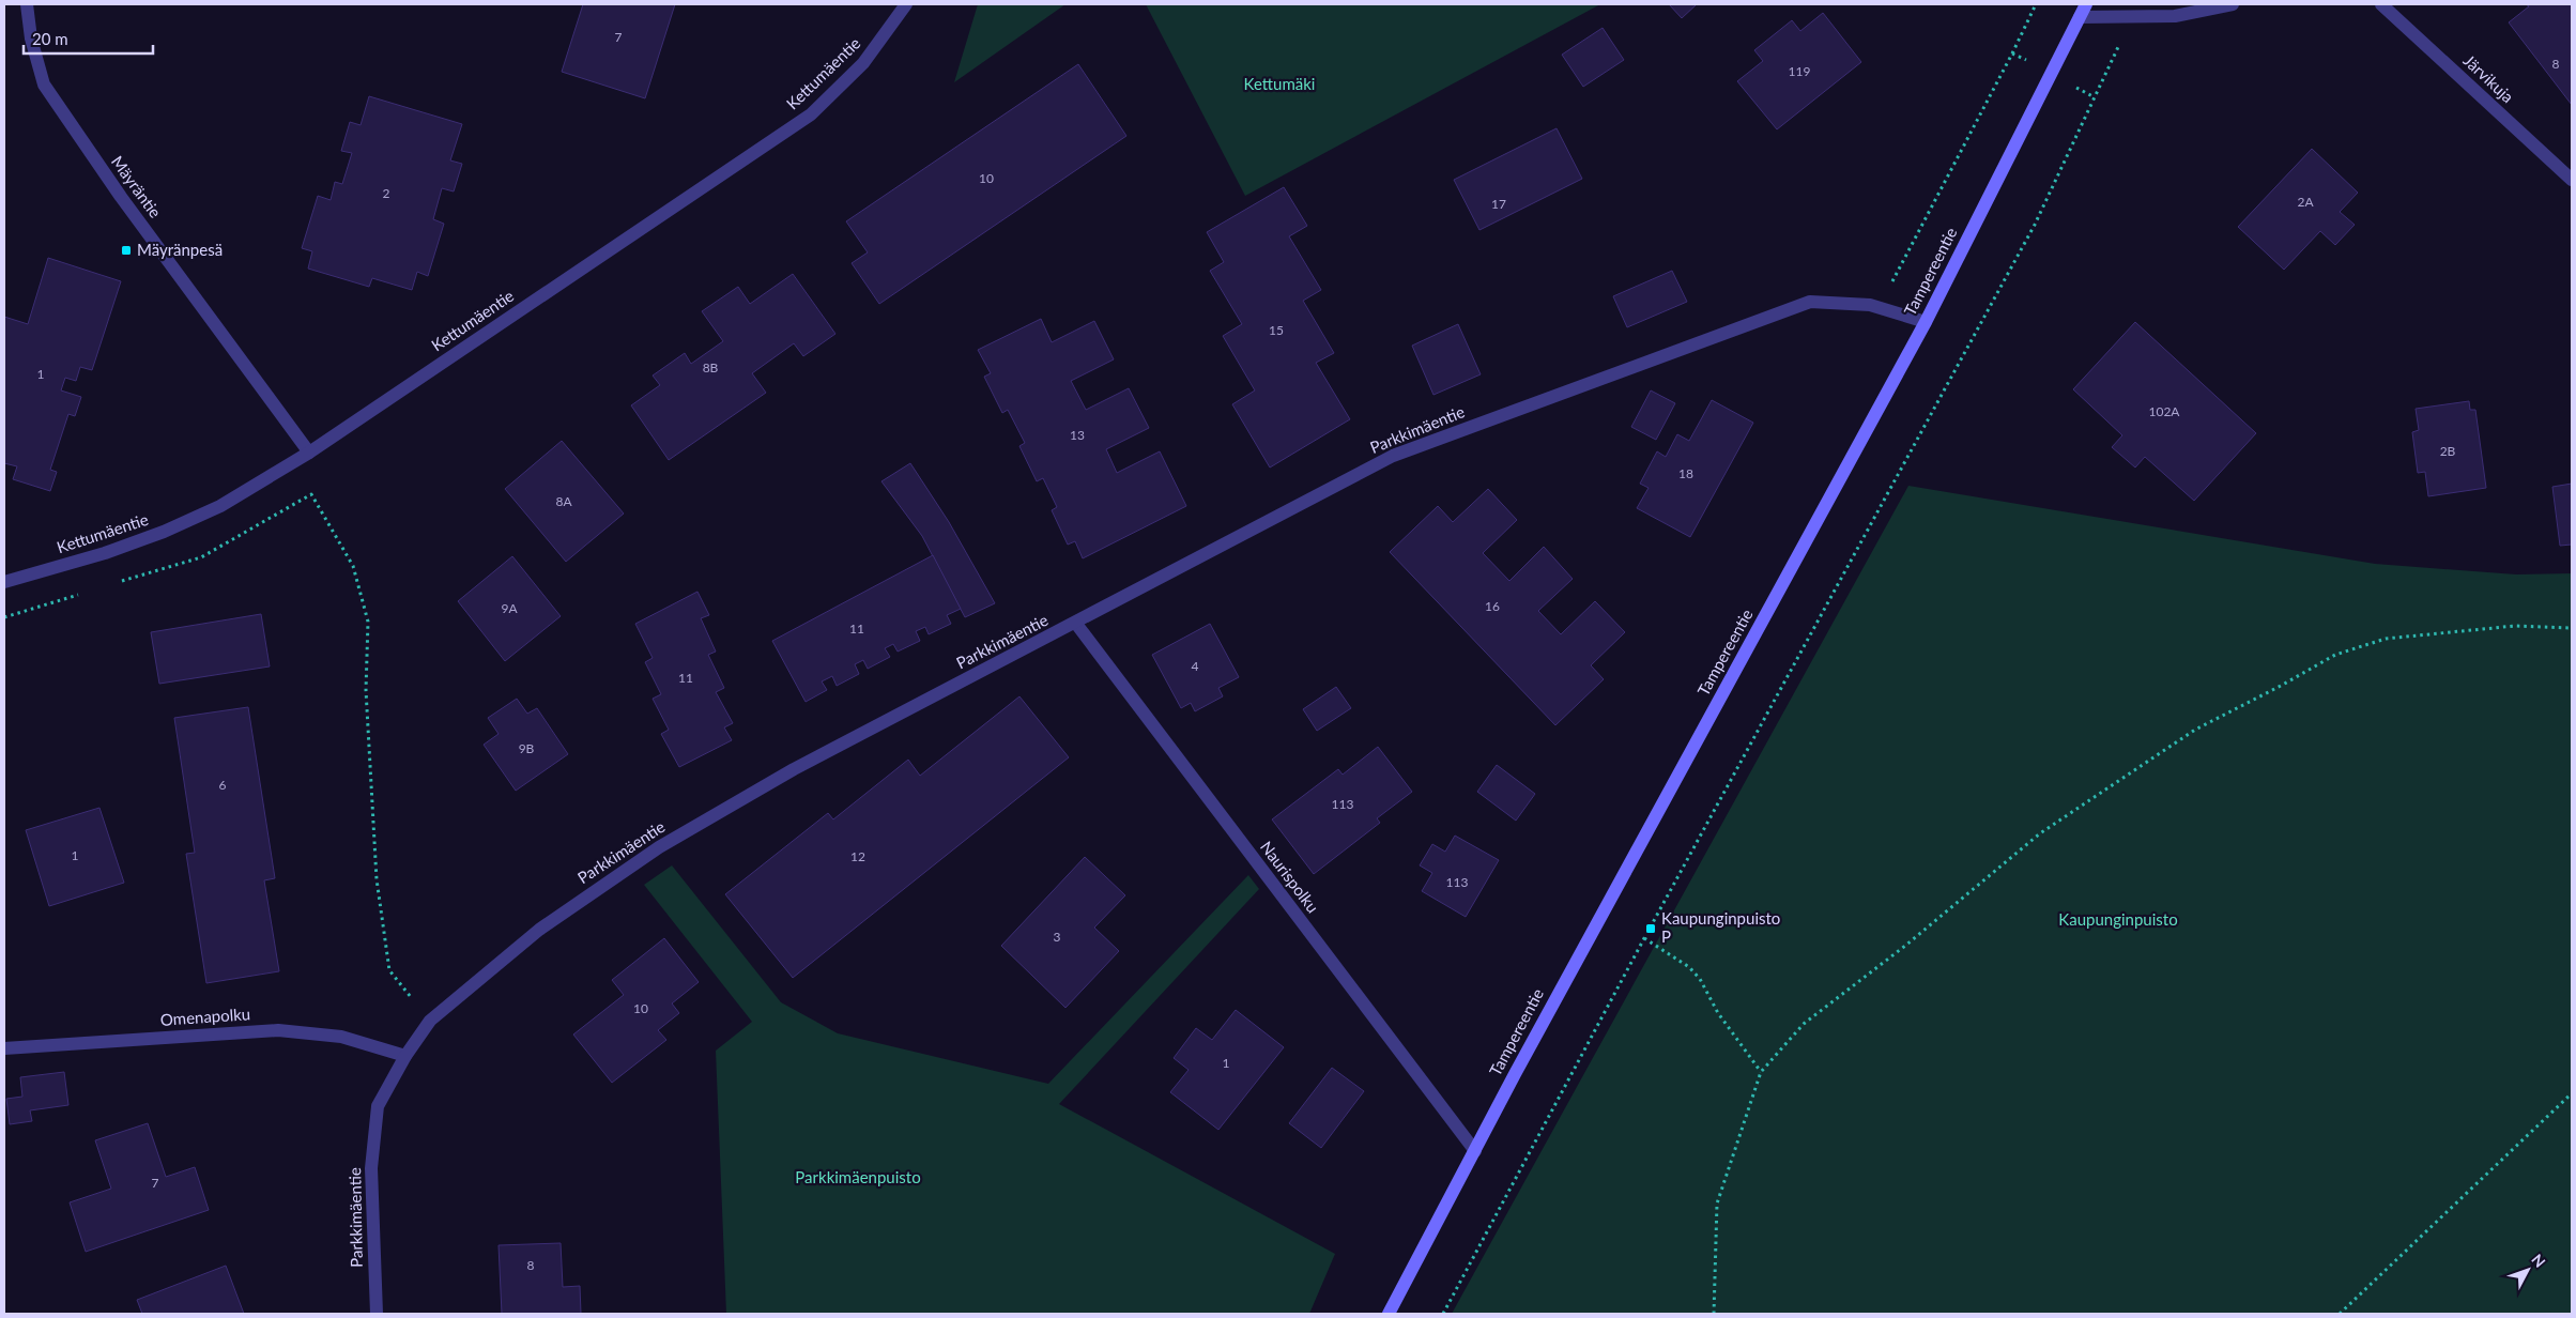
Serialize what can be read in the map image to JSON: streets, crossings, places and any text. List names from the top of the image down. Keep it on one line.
{"streets":{"main road":["Tampereentie"],"street":["Kettumäentie","Järvikuja","Mäyräntie","Parkkimäentie","Naurispolku","Omenapolku"]},"crossings":[["Kettumäentie","Mäyräntie"],["Tampereentie","Parkkimäentie"],["Tampereentie","Naurispolku"],["Parkkimäentie","Naurispolku"],["Parkkimäentie","Omenapolku"]],"parks":["Kettumäki","Kaupunginpuisto","Parkkimäenpuisto"],"places":{"transit":["Mäyränpesä","Kaupunginpuisto P"]},"house_numbers":["7","8","119","10","2","2A","17","15","8B","1","102A","13","2B","18","8A","16","9A","11","4","11","9B","6","113","1","12","113","3","10","1","7","8"],"scale_bar":"20 m","north":"top right"}
